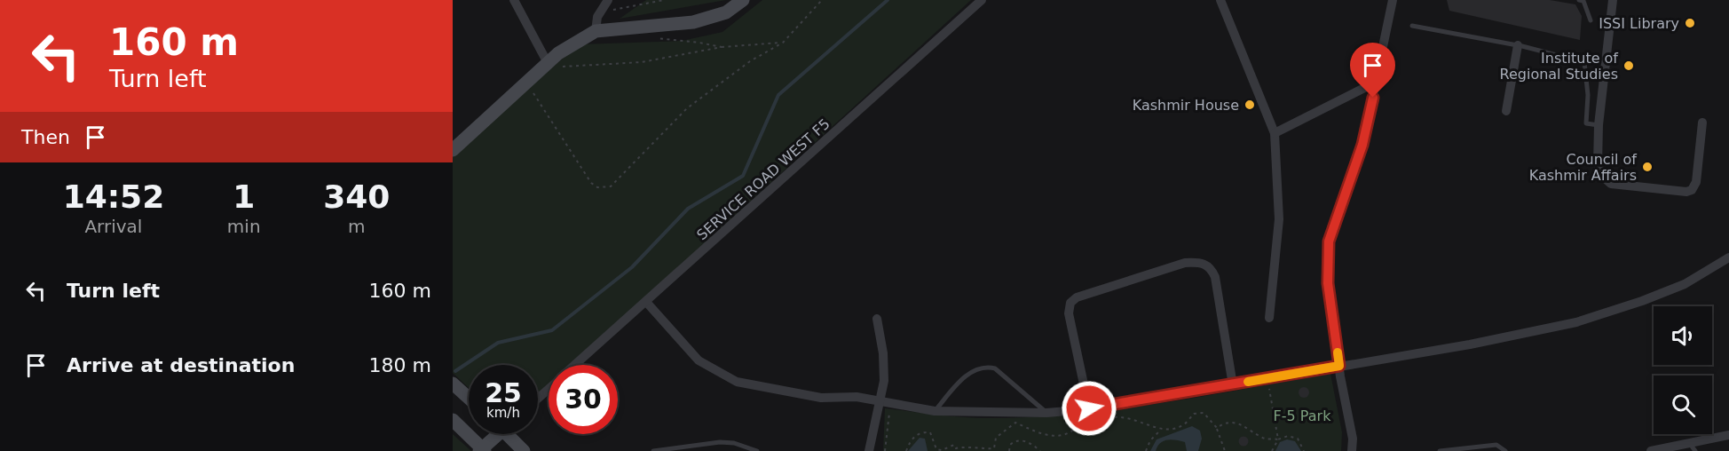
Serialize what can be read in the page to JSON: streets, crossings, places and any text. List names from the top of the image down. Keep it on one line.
{"streets":{"street":["SERVICE ROAD WEST F5"]},"parks":["F-5 Park"],"places":["ISSI Library","Institute of Regional Studies","Kashmir House","Council of Kashmir Affairs"],"page":{"turn":["160 m","Turn left"],"then":"Then","eta":["14:52","Arrival","1","min","340","m"],"list":[{"name":"Turn left","value":"160 m"},{"name":"Arrive at destination","value":"180 m"}],"speed":"25 km/h","limit":"30"}}
